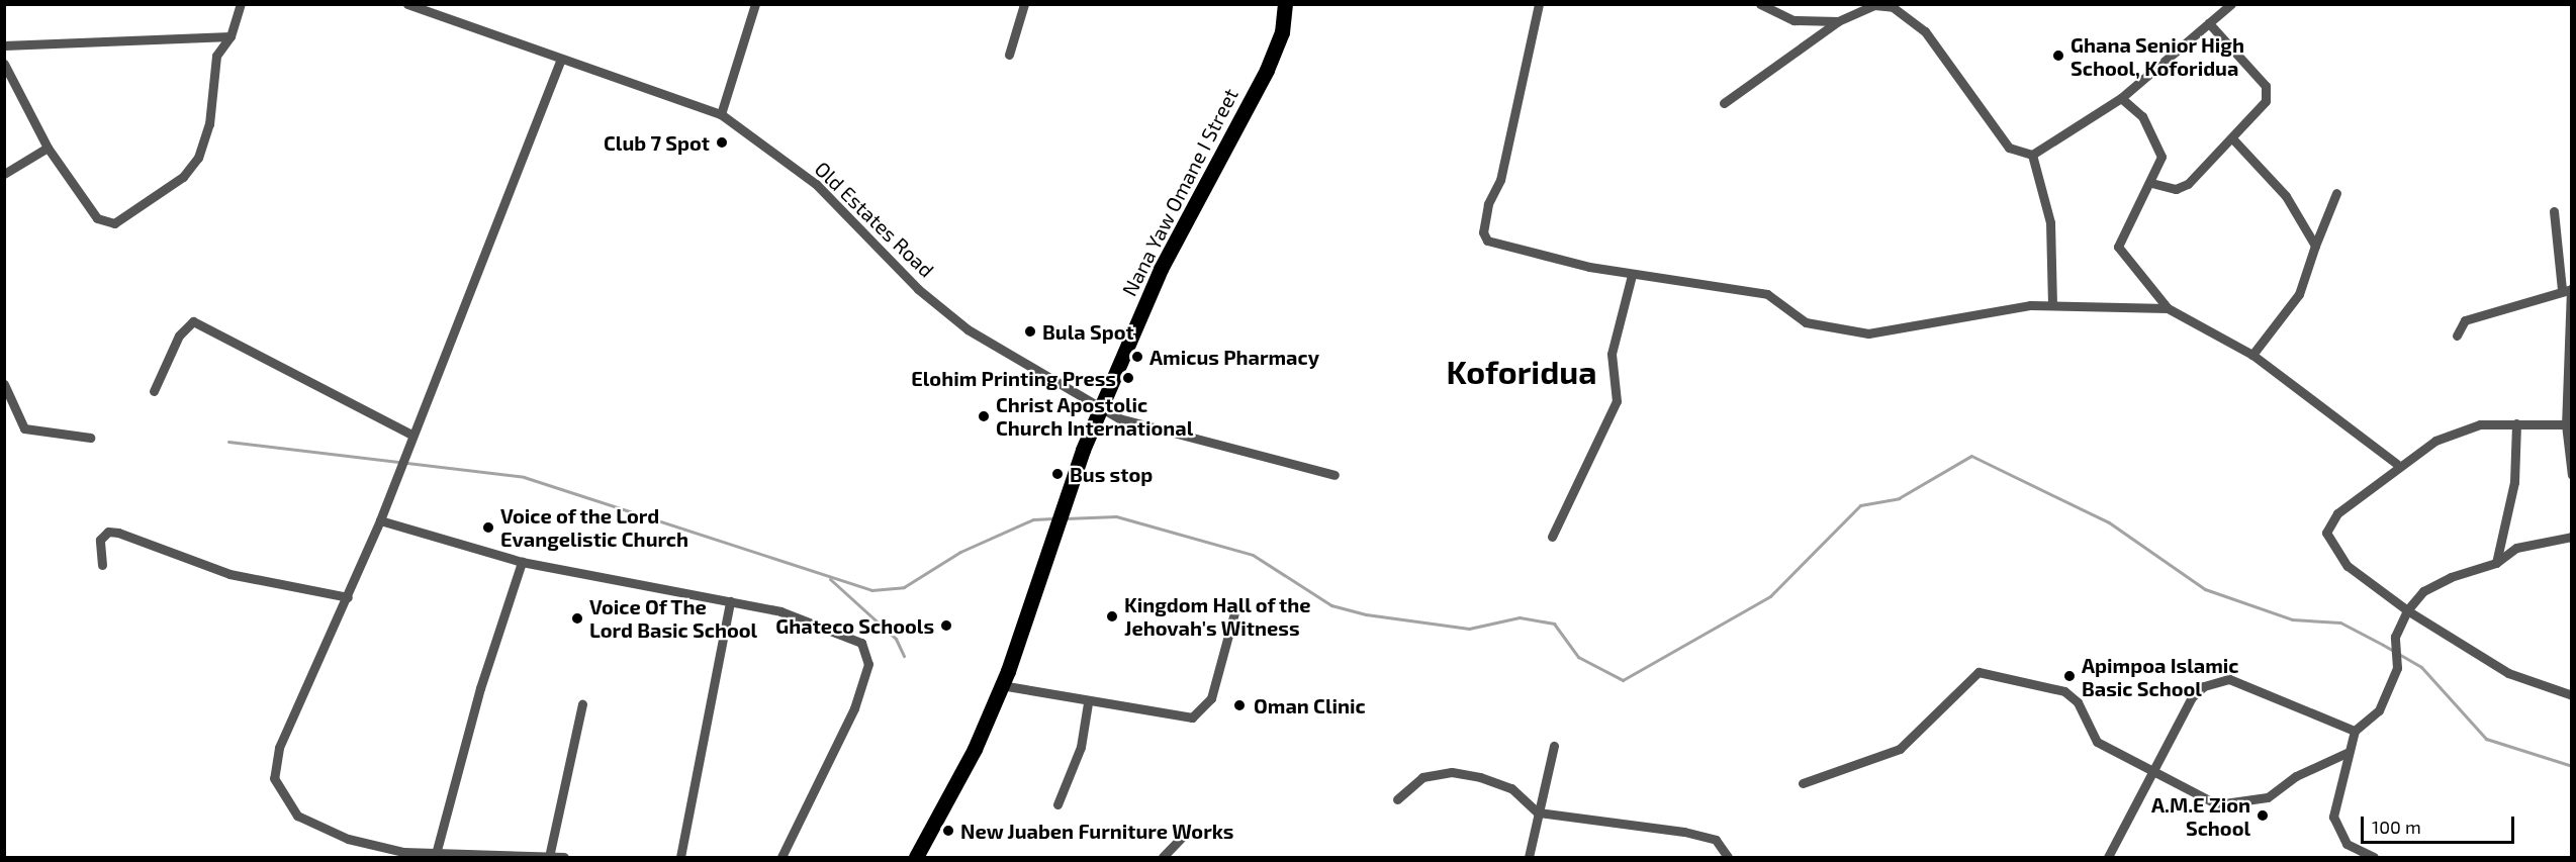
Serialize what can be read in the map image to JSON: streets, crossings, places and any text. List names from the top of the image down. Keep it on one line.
{"streets":{"main road":["Nana Yaw Omane I Street"],"street":["Old Estates Road"]},"crossings":[["Nana Yaw Omane I Street","Old Estates Road"]],"districts":["Koforidua"],"places":["Ghana Senior High School, Koforidua","Club 7 Spot","Bula Spot","Amicus Pharmacy","Elohim Printing Press","Christ Apostolic Church International","Bus stop","Voice of the Lord Evangelistic Church","Kingdom Hall of the Jehovah's Witness","Voice Of The Lord Basic School","Ghateco Schools","Apimpoa Islamic Basic School","Oman Clinic","A.M.E Zion School","New Juaben Furniture Works"],"scale_bar":"100 m"}
